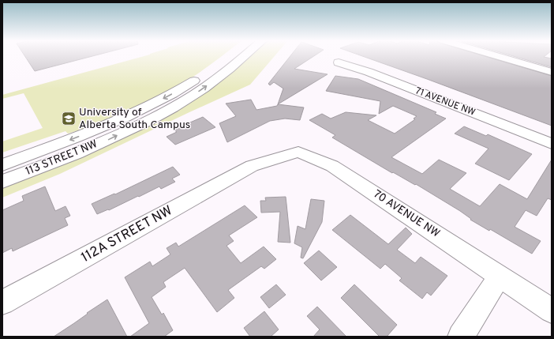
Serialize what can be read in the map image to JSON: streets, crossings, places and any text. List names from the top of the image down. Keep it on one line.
{"streets":{"main road":["113 STREET NW"],"street":["71 AVENUE NW","70 AVENUE NW","112A STREET NW"]},"crossings":[["70 AVENUE NW","112A STREET NW"]],"places":{"school or university":["University of Alberta South Campus"]}}
